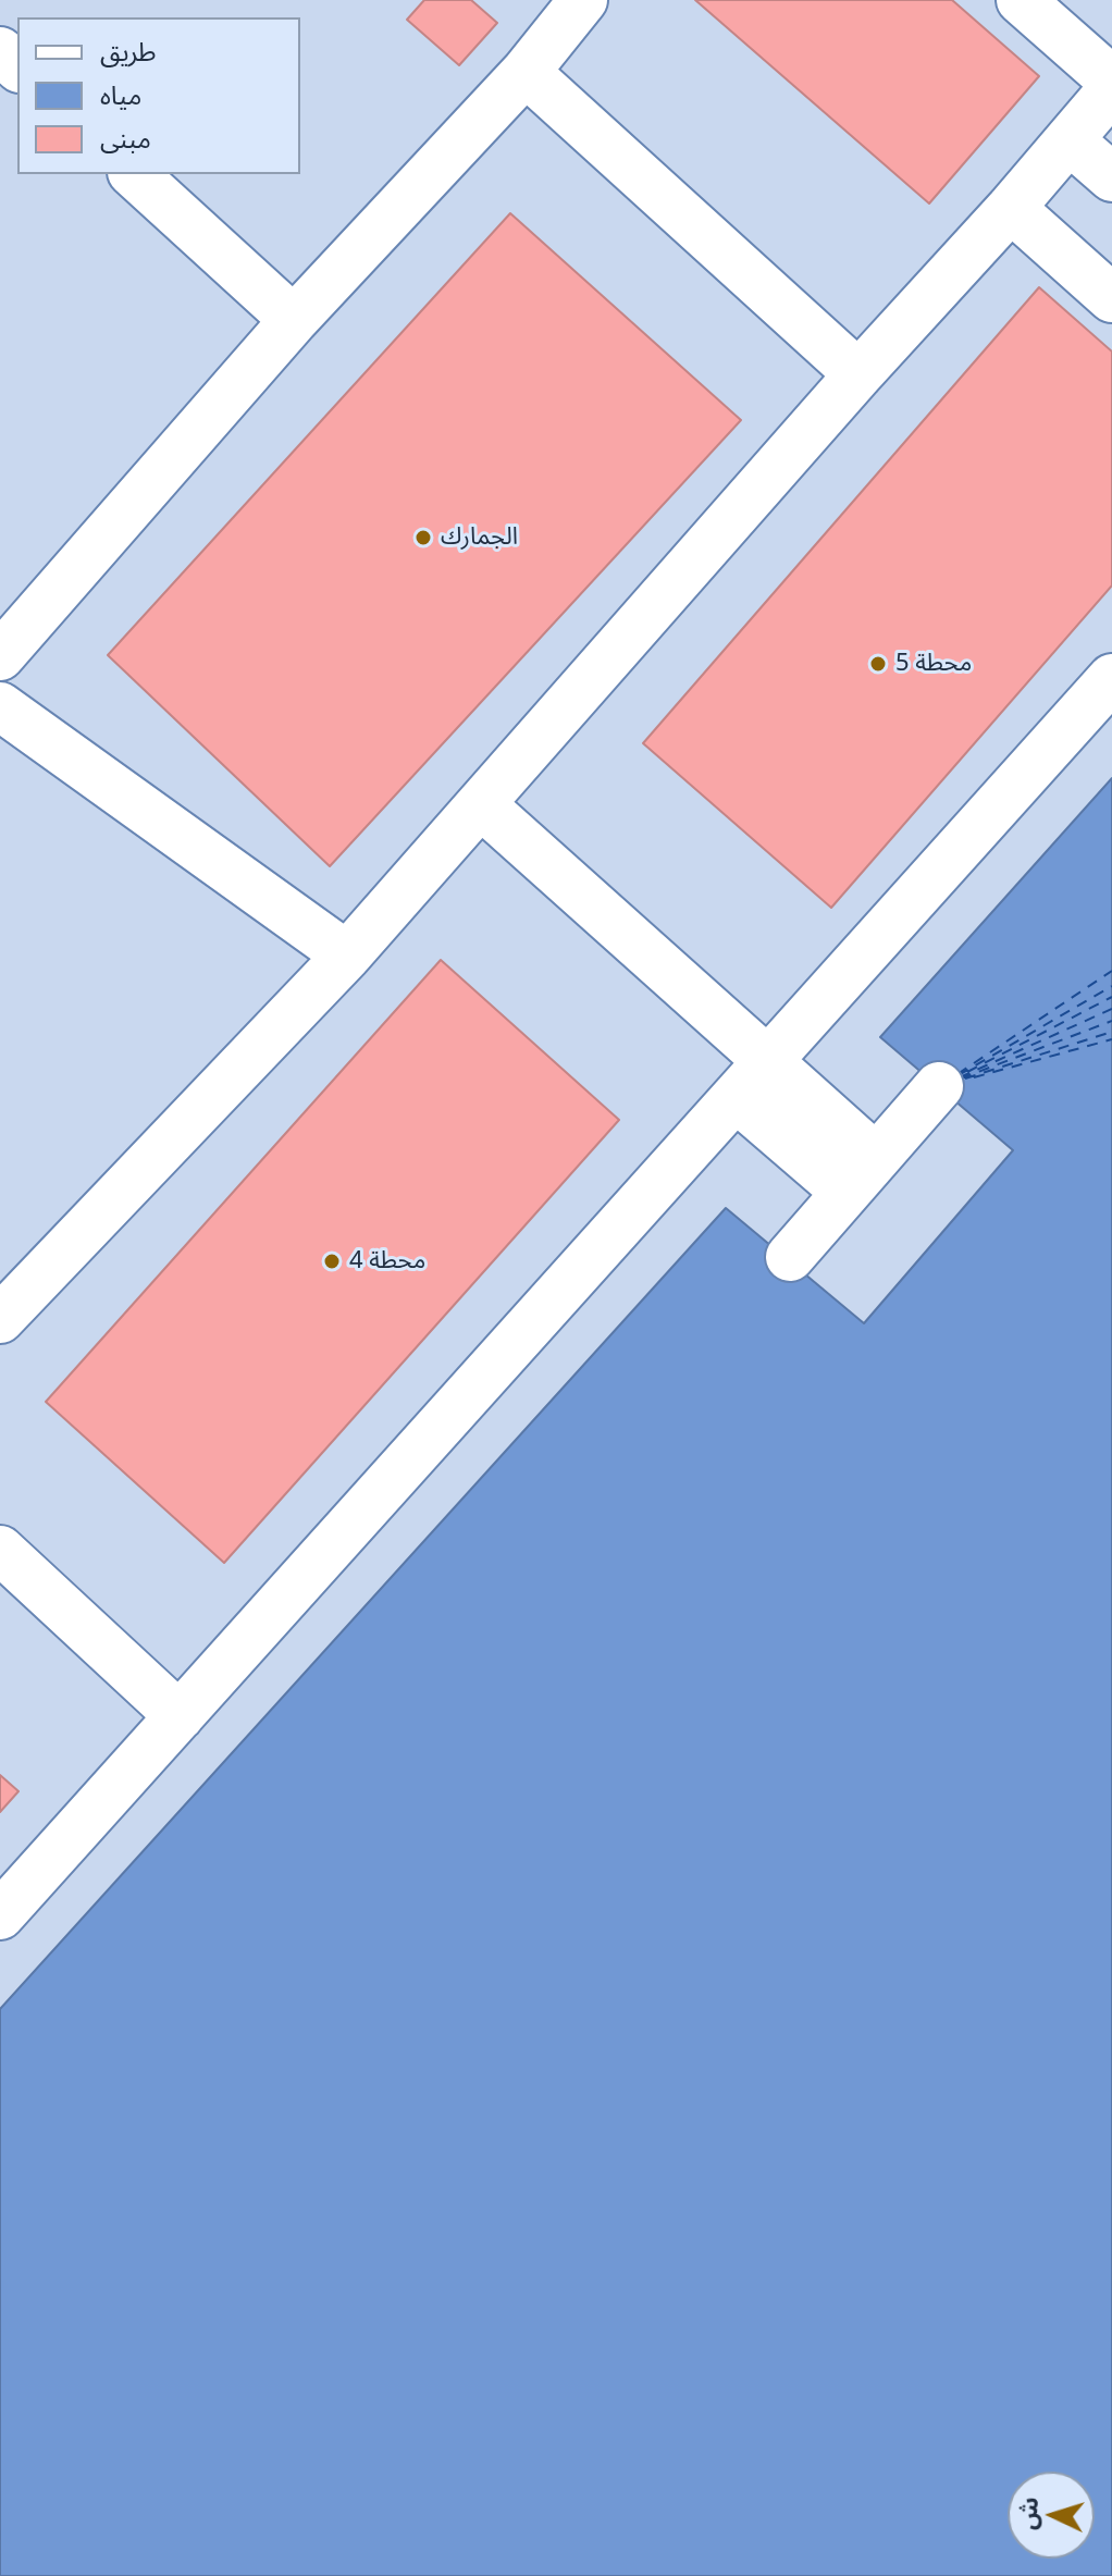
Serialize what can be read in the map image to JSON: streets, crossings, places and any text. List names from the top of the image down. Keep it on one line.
{"places":["الجمارك","محطة 5","محطة 4"],"legend":["طريق","مياه","مبنى"],"north":"left"}
